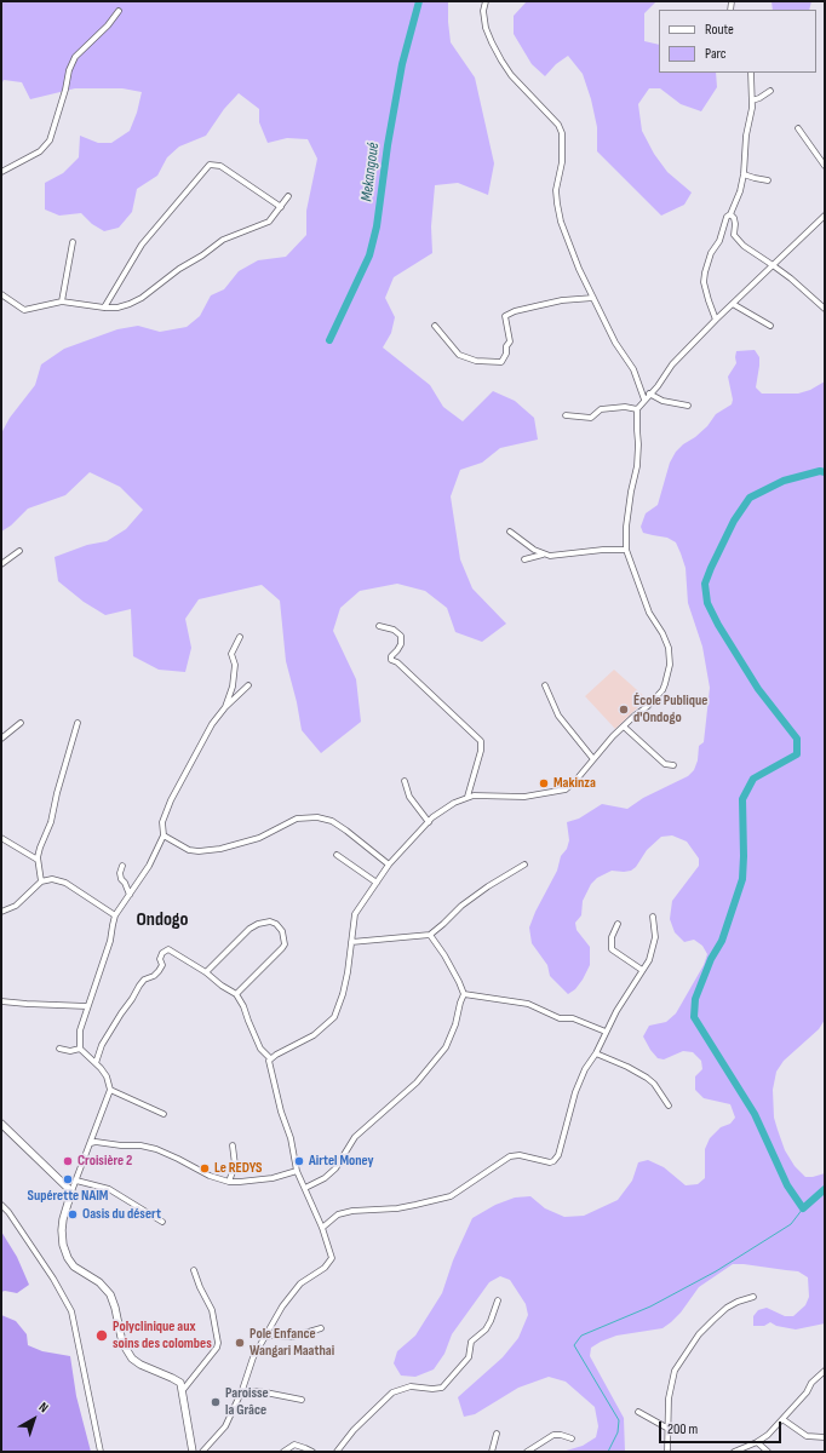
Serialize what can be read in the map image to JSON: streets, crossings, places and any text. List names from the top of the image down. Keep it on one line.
{"districts":["Ondogo"],"water":["Mekangoué"],"places":["École Publique d'Ondogo","Makinza","Croisière 2","Airtel Money","Le REDYS","Supérette NAIM","Oasis du désert","Polyclinique aux soins des colombes","Pole Enfance Wangari Maathai","Paroisse la Grâce"],"legend":["Route","Parc"],"scale_bar":"200 m","north":"top right"}
